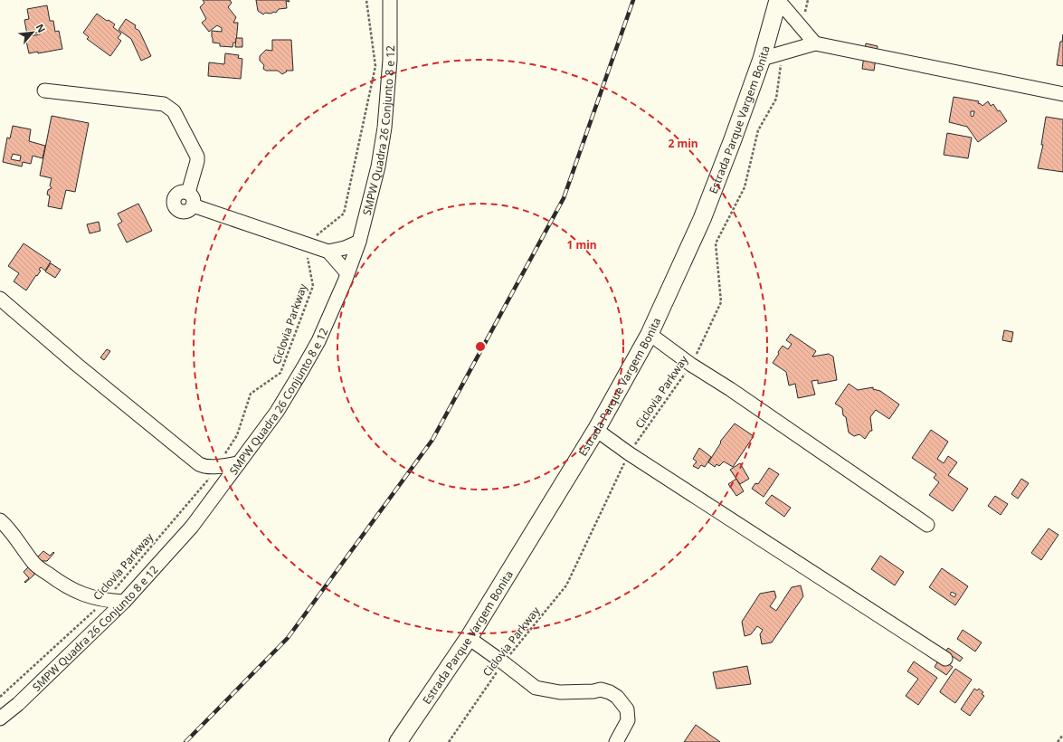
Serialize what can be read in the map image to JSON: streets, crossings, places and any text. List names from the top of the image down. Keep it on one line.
{"streets":{"main road":["Estrada Parque Vargem Bonita"],"street":["SMPW Quadra 26 Conjunto 8 e 12"],"path":["Ciclovia Parkway"]},"north":"top right","rings":["2 min","1 min"]}
